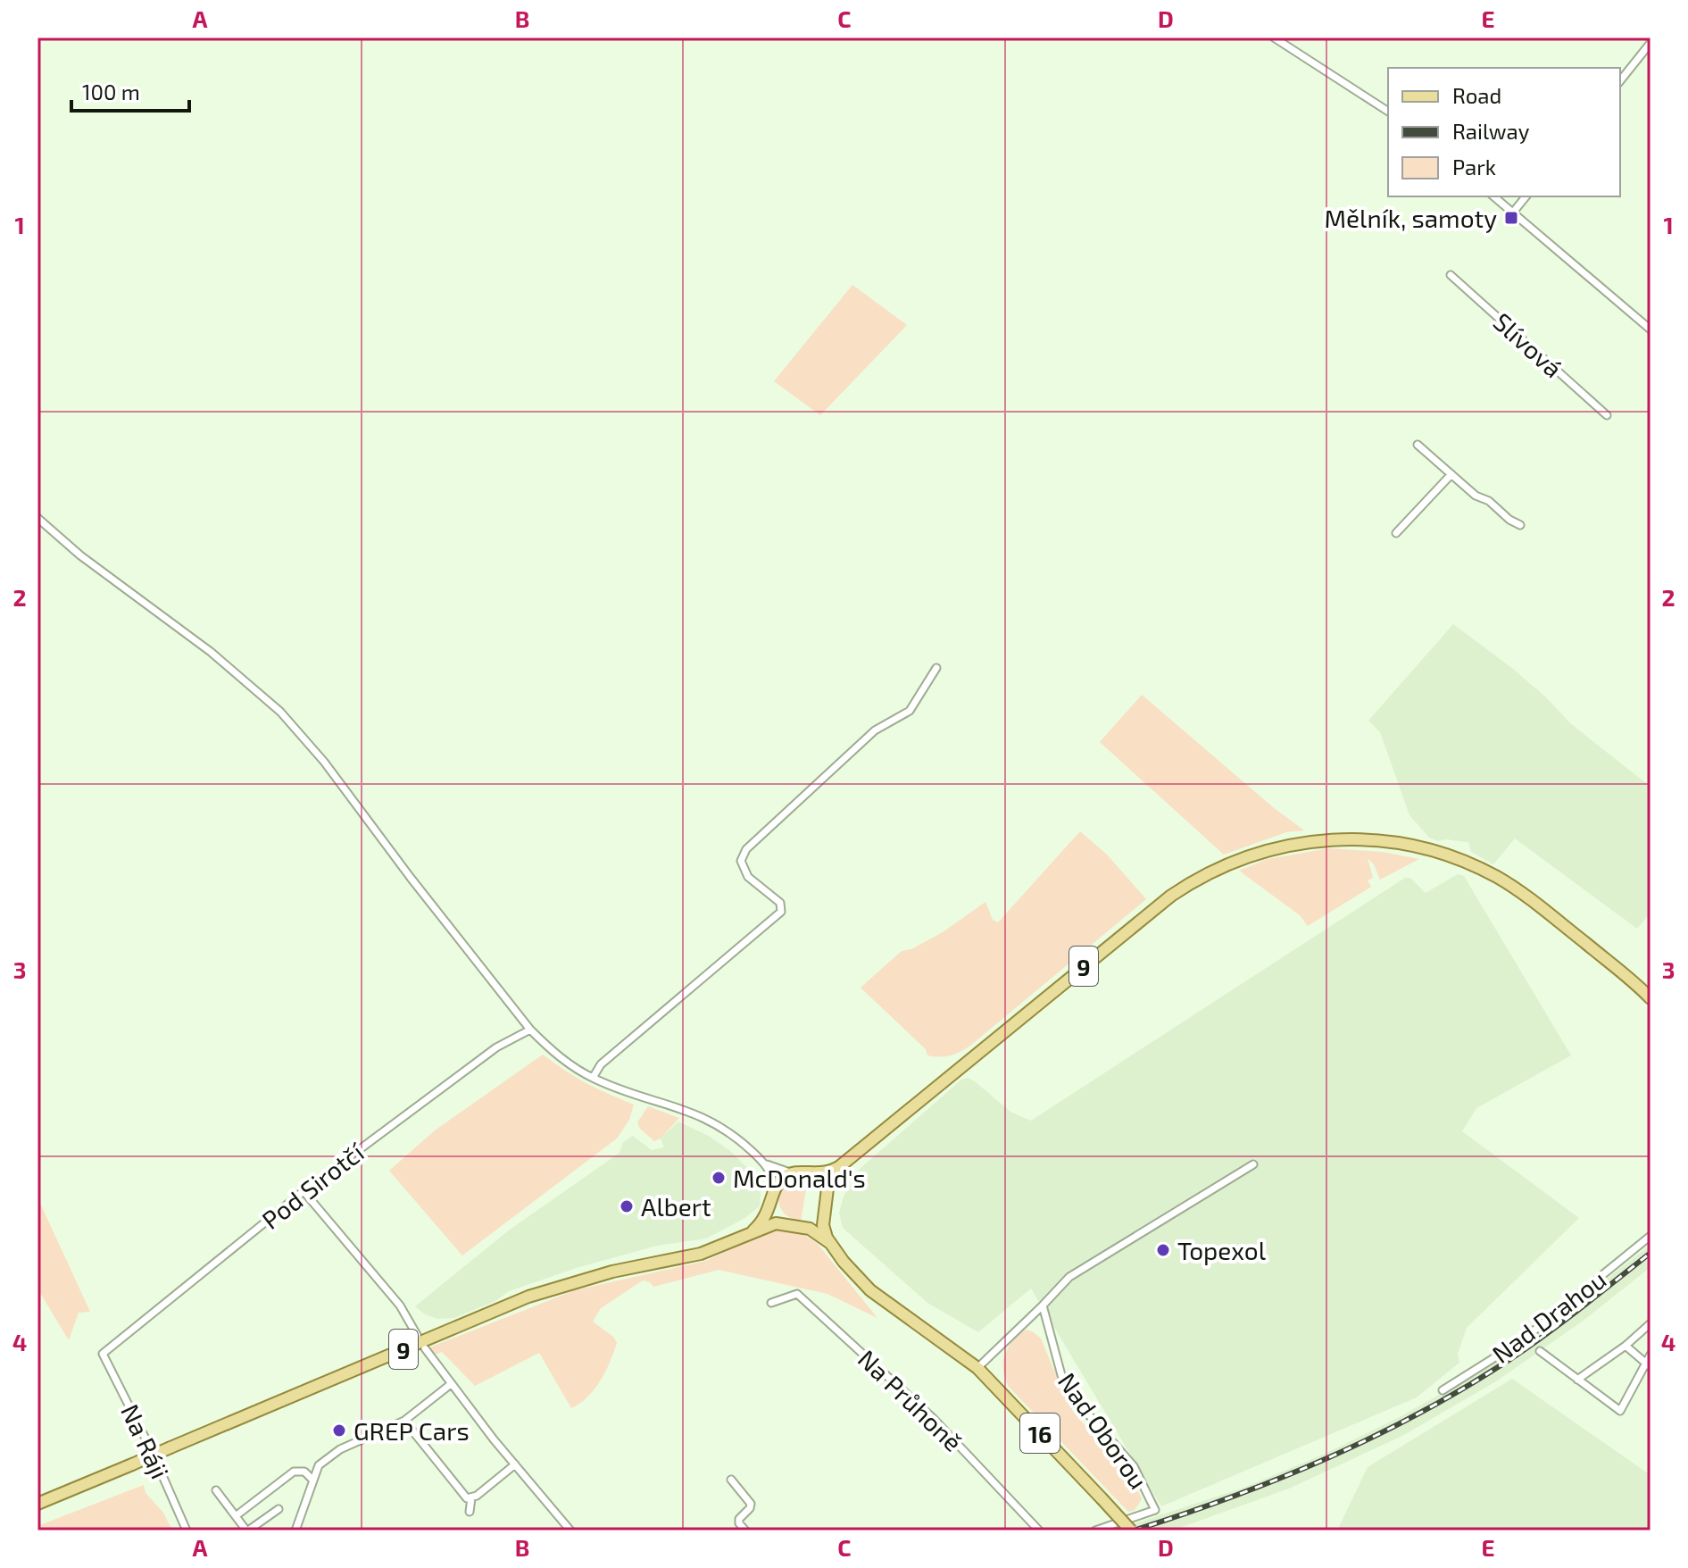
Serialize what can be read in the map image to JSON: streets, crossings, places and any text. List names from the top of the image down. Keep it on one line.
{"streets":{"main road":["9","16"],"street":["Slívová","Pod Sirotčí","Nad Drahou","Na Průhoně","Nad Oborou","Na Ráji"]},"crossings":[["9","16"],["Pod Sirotčí","Na Ráji"]],"places":{"transit":["Mělník, samoty"],"other":["McDonald's","Albert","Topexol","GREP Cars"]},"legend":["Road","Railway","Park"],"scale_bar":"100 m","grid":{"columns":["A","B","C","D","E"],"rows":["1","2","3","4"]}}
